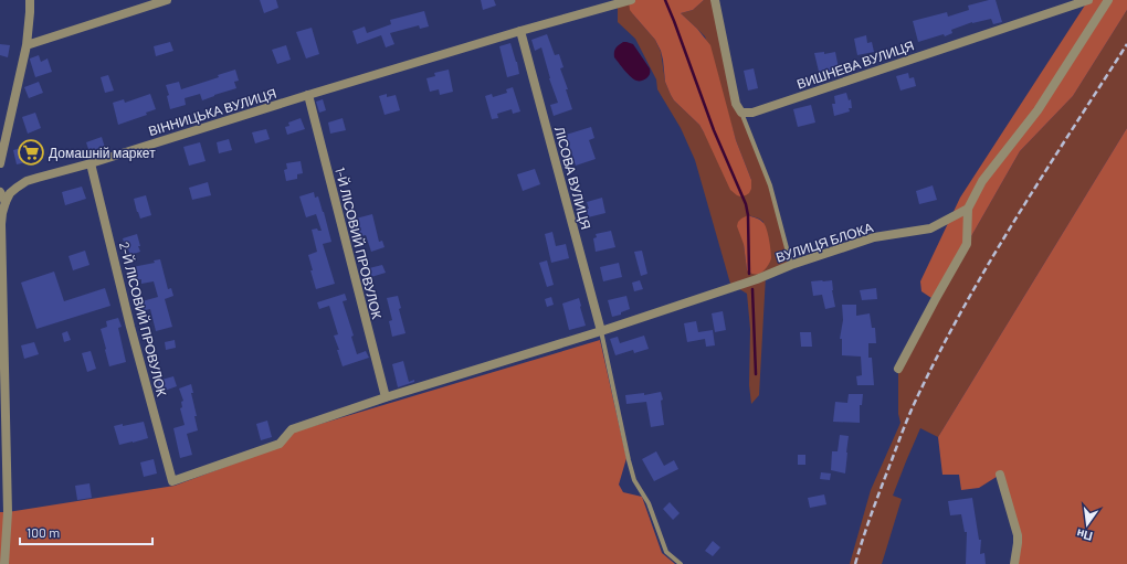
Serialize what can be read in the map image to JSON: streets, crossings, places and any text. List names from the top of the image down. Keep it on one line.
{"streets":{"street":["ВИШНЕВА ВУЛИЦЯ","ВІННИЦЬКА ВУЛИЦЯ","ЛІСОВА ВУЛИЦЯ","ВУЛИЦЯ БЛОКА","1-Й ЛІСОВИЙ ПРОВУЛОК","2-Й ЛІСОВИЙ ПРОВУЛОК"]},"crossings":[["ВІННИЦЬКА ВУЛИЦЯ","ЛІСОВА ВУЛИЦЯ"],["ВІННИЦЬКА ВУЛИЦЯ","1-Й ЛІСОВИЙ ПРОВУЛОК"],["ВІННИЦЬКА ВУЛИЦЯ","2-Й ЛІСОВИЙ ПРОВУЛОК"],["ЛІСОВА ВУЛИЦЯ","ВУЛИЦЯ БЛОКА"],["ВУЛИЦЯ БЛОКА","1-Й ЛІСОВИЙ ПРОВУЛОК"],["ВУЛИЦЯ БЛОКА","2-Й ЛІСОВИЙ ПРОВУЛОК"]],"places":{"supermarket":["Домашній маркет"]},"scale_bar":"100 m","north":"bottom"}
